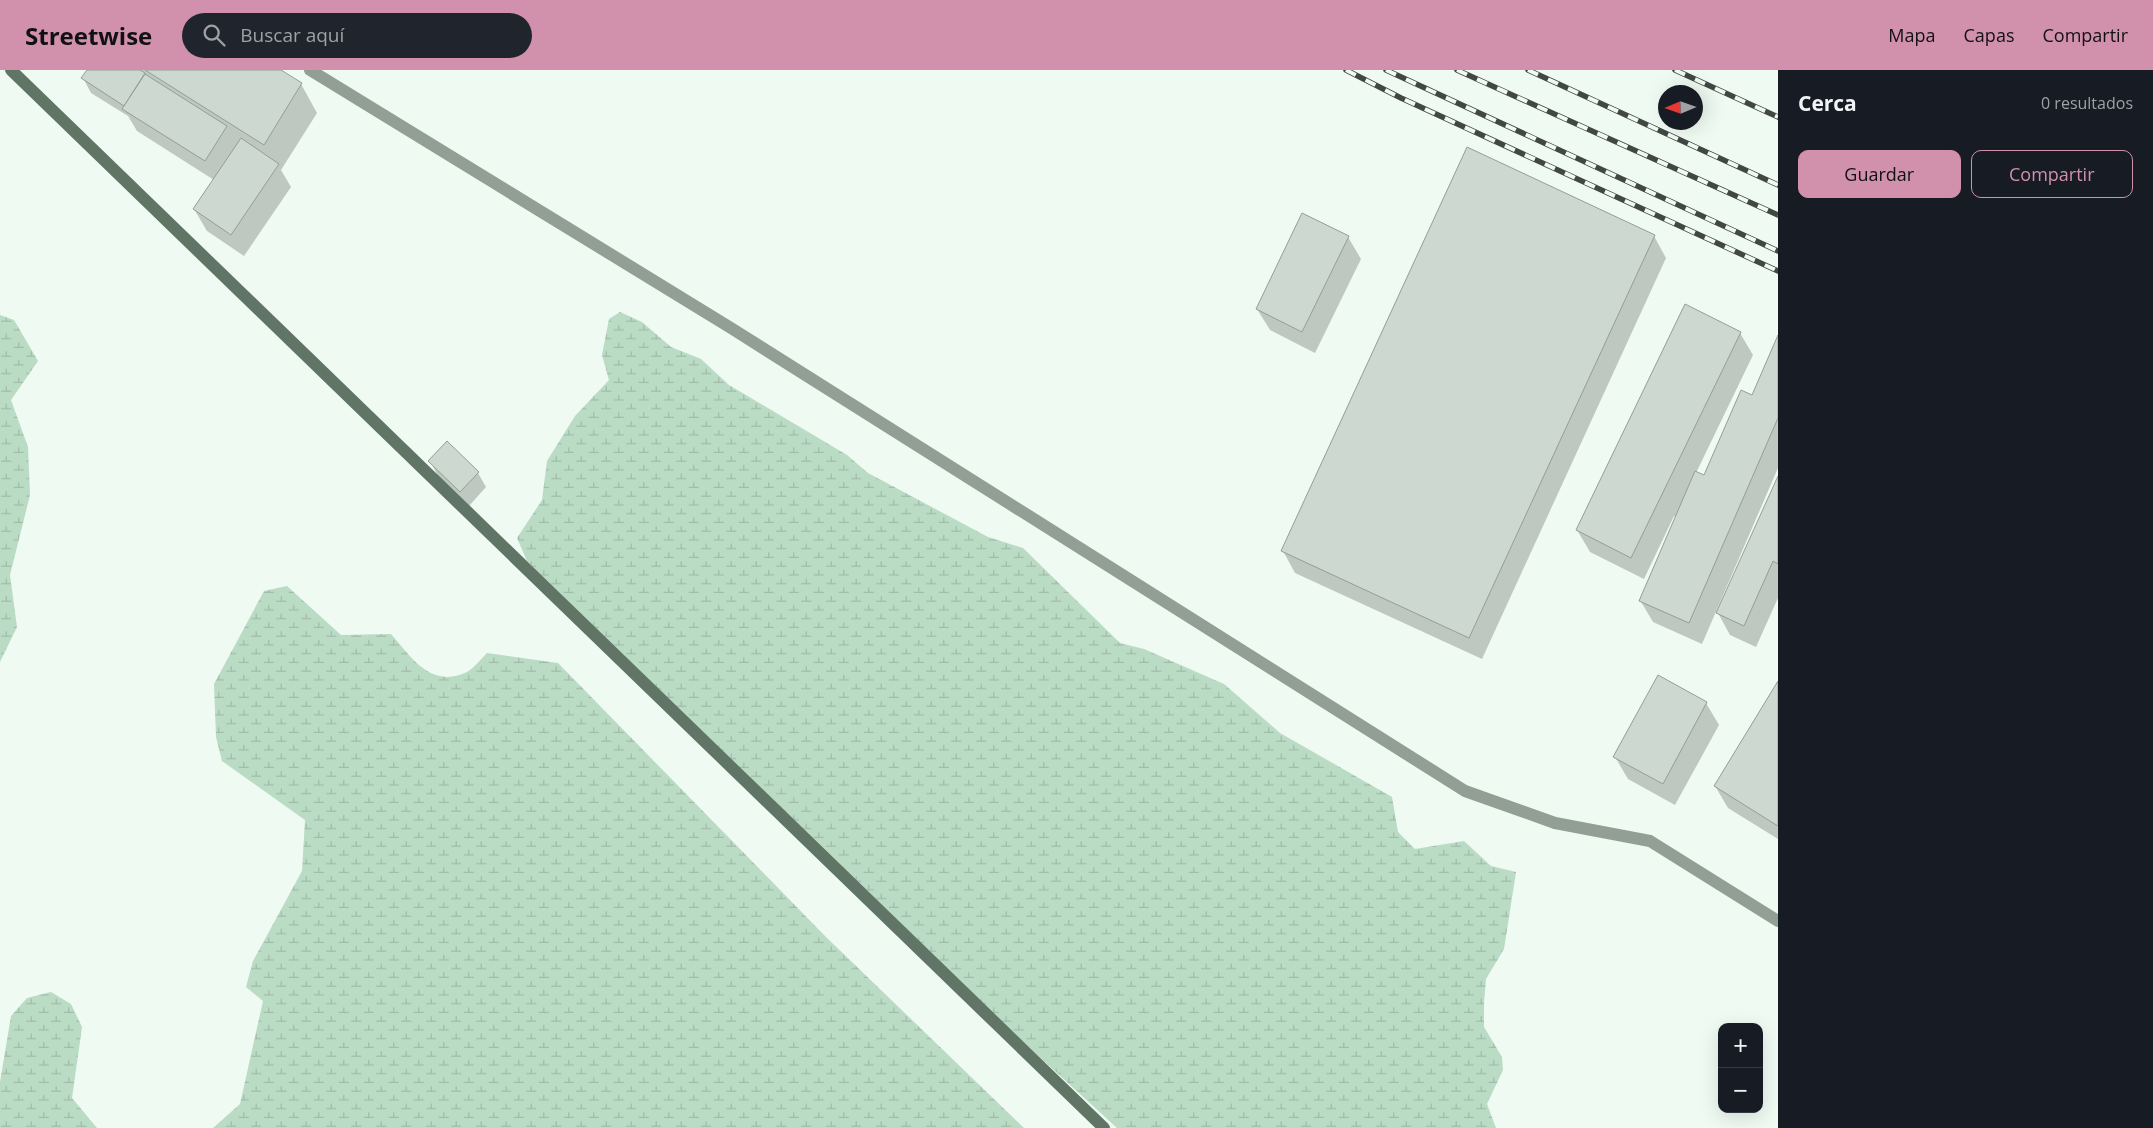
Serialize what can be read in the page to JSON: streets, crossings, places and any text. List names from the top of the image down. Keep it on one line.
{"north":"left","page":{"header":"Streetwise","search":"Buscar aquí","nav":["Mapa","Capas","Compartir"],"heading":["Cerca","0 resultados"],"buttons":["Guardar","Compartir"],"map_buttons":["+","−"]}}
